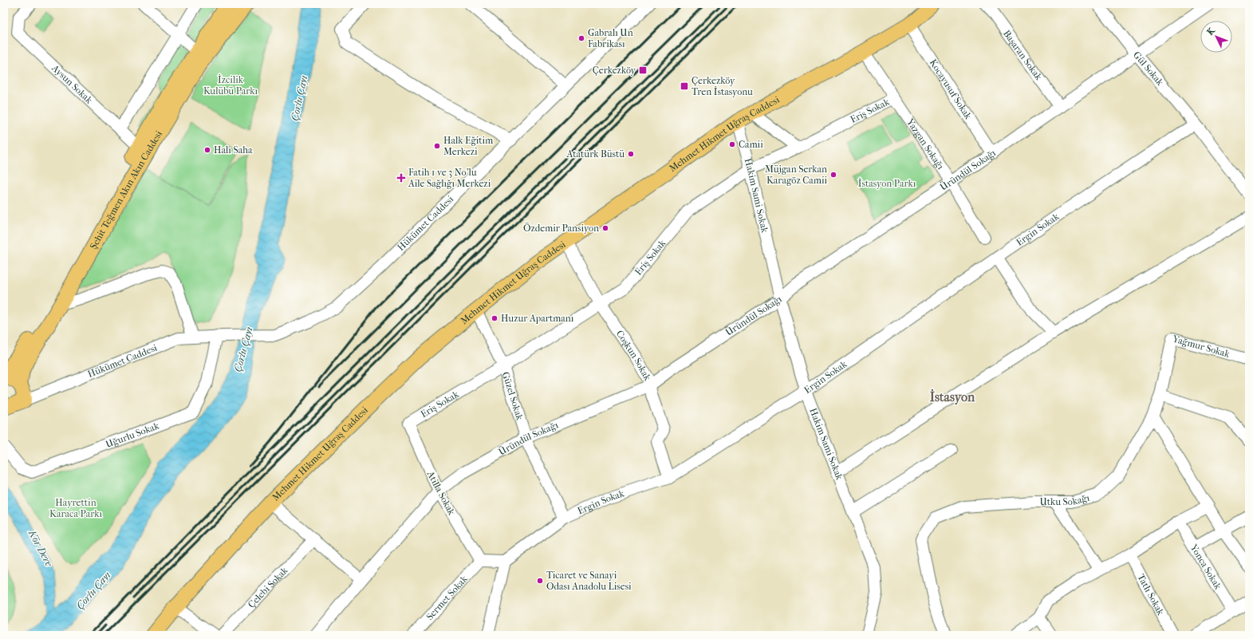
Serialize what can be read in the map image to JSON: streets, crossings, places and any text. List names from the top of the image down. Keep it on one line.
{"streets":{"main road":["Mehmet Hikmet Uğraş Caddesi","Şehit Teğmen Akın Akın Caddesi"],"street":["Başaran Sokak","Gül Sokak","Aysun Sokak","Kocayusuf Sokak","Eriş Sokak","Yazgan Sokağı","Üründül Sokağı","Hakim Sami Sokak","Hükümet Caddesi","Ergin Sokak","Yağmur Sokak","Coşkun Sokak","Güzel Sokak","Uğurlu Sokak","Atilla Sokak","Utku Sokağı","Yonca Sokak","Çelebi Sokak","Tatlı Sokak","Sermet Sokak"]},"crossings":[["Başaran Sokak","Üründül Sokağı"],["Gül Sokak","Üründül Sokağı"],["Gül Sokak","Ergin Sokak"],["Aysun Sokak","Şehit Teğmen Akın Akın Caddesi"],["Kocayusuf Sokak","Mehmet Hikmet Uğraş Caddesi"],["Kocayusuf Sokak","Üründül Sokağı"],["Eriş Sokak","Yazgan Sokağı"],["Eriş Sokak","Hakim Sami Sokak"],["Eriş Sokak","Coşkun Sokak"],["Eriş Sokak","Güzel Sokak"],["Eriş Sokak","Atilla Sokak"],["Mehmet Hikmet Uğraş Caddesi","Yazgan Sokağı"],["Mehmet Hikmet Uğraş Caddesi","Hakim Sami Sokak"],["Mehmet Hikmet Uğraş Caddesi","Coşkun Sokak"],["Mehmet Hikmet Uğraş Caddesi","Güzel Sokak"],["Yazgan Sokağı","Üründül Sokağı"],["Üründül Sokağı","Hakim Sami Sokak"],["Üründül Sokağı","Coşkun Sokak"],["Üründül Sokağı","Güzel Sokak"],["Üründül Sokağı","Atilla Sokak"],["Şehit Teğmen Akın Akın Caddesi","Hükümet Caddesi"],["Hakim Sami Sokak","Ergin Sokak"],["Hükümet Caddesi","Uğurlu Sokak"],["Ergin Sokak","Coşkun Sokak"],["Ergin Sokak","Güzel Sokak"],["Yağmur Sokak","Utku Sokağı"],["Atilla Sokak","Sermet Sokak"]],"districts":["İstasyon"],"water":["Çorlu Çayı","Kör Dere"],"parks":["İzcilik Kulübü Parkı","İstasyon Parkı","Hayrettin Karaca Parkı"],"places":{"other":["Gabralı Un Fabrikası","Camii","Halk Eğitim Merkezi","Halı Saha","Atatürk Büstü","Müjgan Serkan Karagöz Camii","Özdemir Pansiyon","Huzur Apartmanı","Ticaret ve Sanayi Odası Anadolu Lisesi"],"transit":["Çerkezköy","Çerkezköy Tren İstasyonu"],"health":["Fatih 1 ve 3 No'lu Aile Sağlığı Merkezi"]},"north":"top left"}
